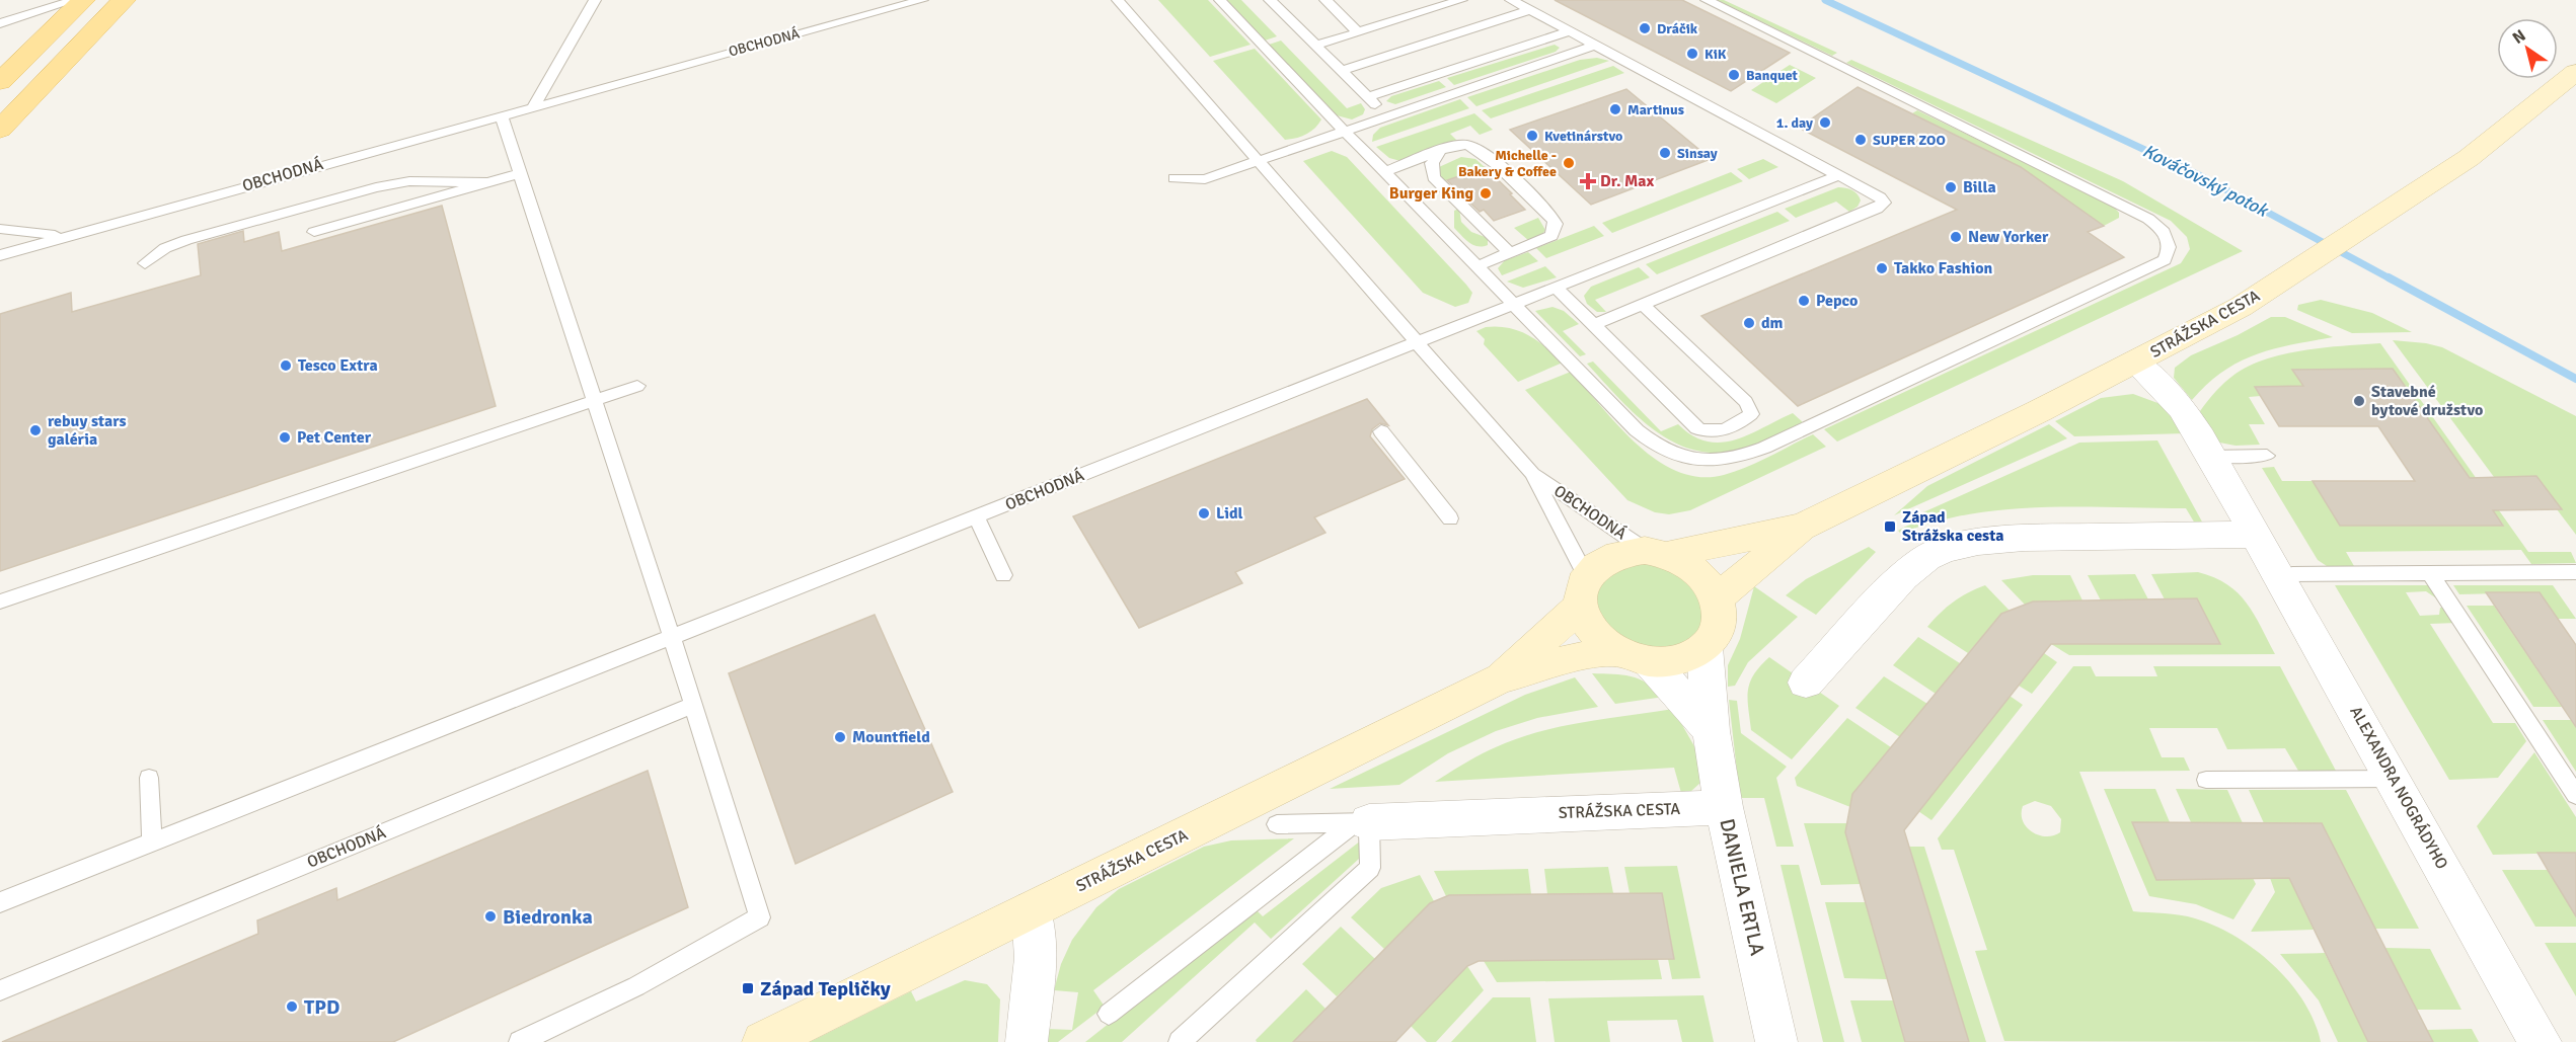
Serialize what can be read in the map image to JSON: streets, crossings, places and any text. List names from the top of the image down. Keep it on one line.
{"streets":{"street":["STRÁŽSKA CESTA","ALEXANDRA NOGRÁDYHO","DANIELA ERTLA"],"lane":["OBCHODNÁ"]},"crossings":[["OBCHODNÁ","STRÁŽSKA CESTA"],["OBCHODNÁ","DANIELA ERTLA"],["STRÁŽSKA CESTA","ALEXANDRA NOGRÁDYHO"],["STRÁŽSKA CESTA","DANIELA ERTLA"]],"water":["Kováčovský potok"],"places":{"other":["Dráčik","KiK","Banquet","Martinus","1. day","Kvetinárstvo","SUPER ZOO","Sinsay","Michelle - Bakery & Coffee","Billa","Burger King","New Yorker","Takko Fashion","Pepco","dm","Tesco Extra","Stavebné bytové družstvo","rebuy stars galéria","Pet Center","Lidl","Mountfield","Biedronka","TPD"],"health":["Dr. Max"],"transit":["Západ Strážska cesta","Západ Tepličky"]},"north":"top left"}
